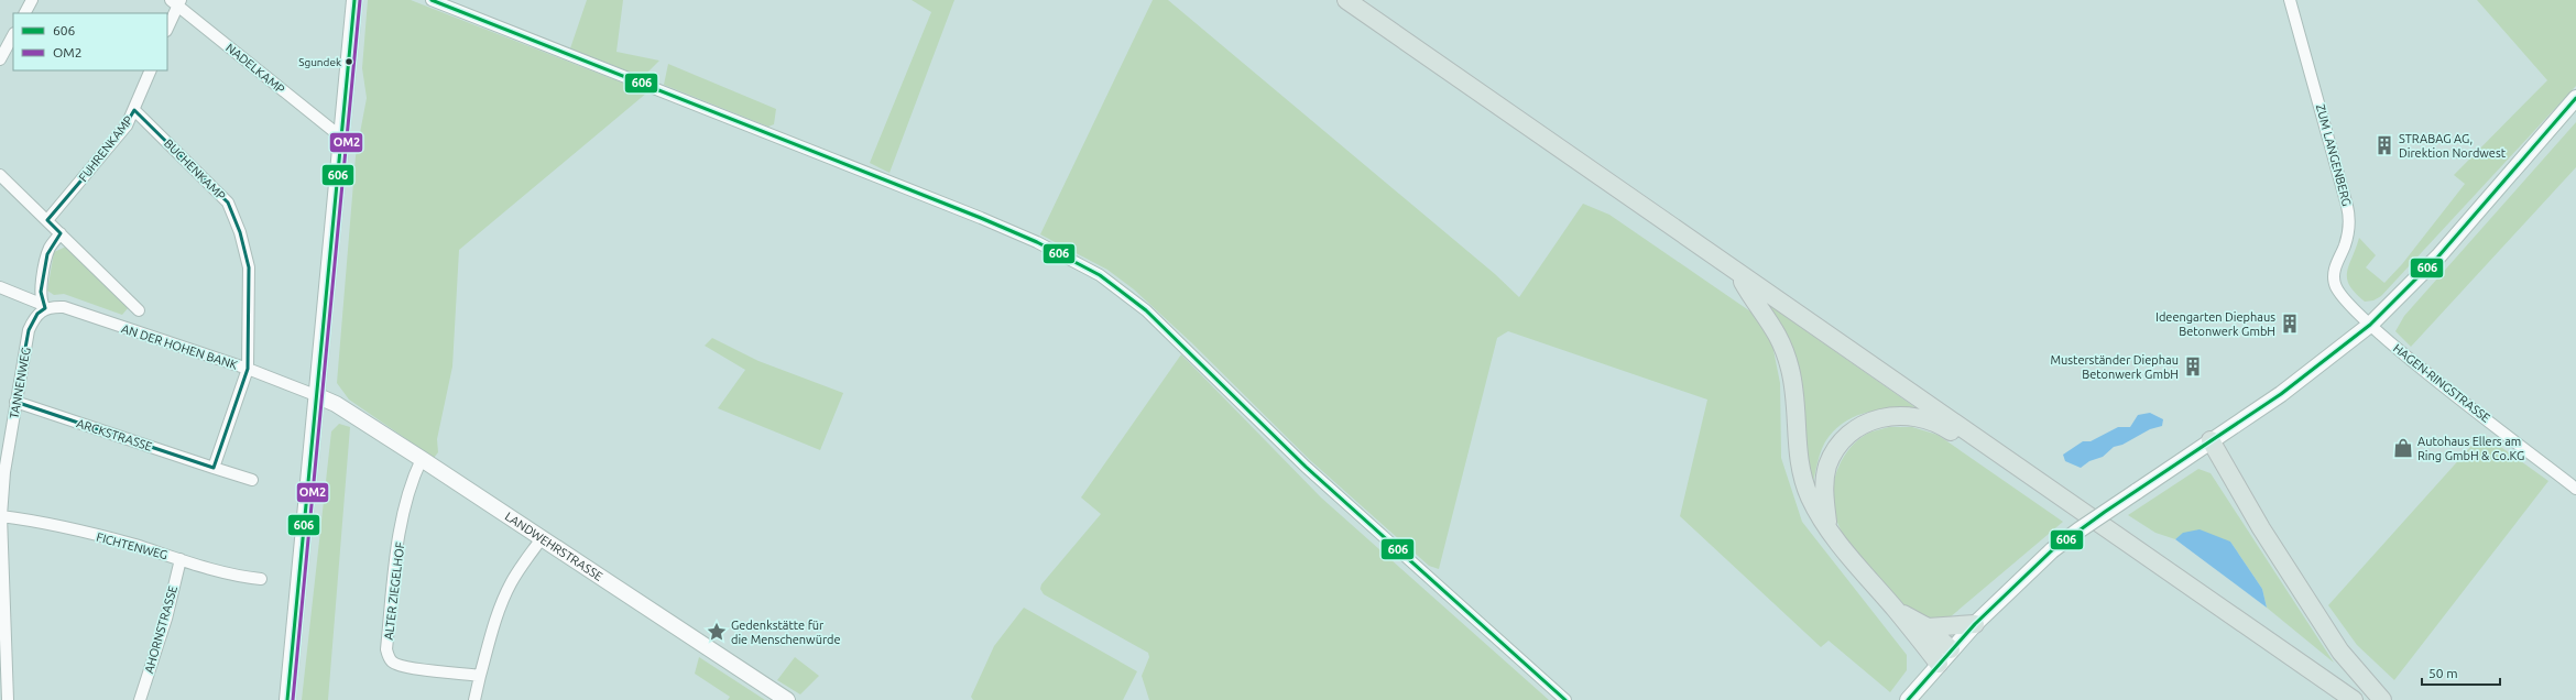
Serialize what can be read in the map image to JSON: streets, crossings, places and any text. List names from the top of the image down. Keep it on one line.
{"streets":{"main road":["LANDWEHRSTRASSE"],"street":["NADELKAMP","FUHRENKAMP","ZUM LANGENBERG","BUCHENKAMP","AN DER HOHEN BANK","TANNENWEG","HAGEN-RINGSTRASSE","ARCKSTRASSE","FICHTENWEG","ALTER ZIEGELHOF","AHORNSTRASSE"]},"crossings":[["FUHRENKAMP","BUCHENKAMP"],["FUHRENKAMP","AN DER HOHEN BANK"],["ZUM LANGENBERG","HAGEN-RINGSTRASSE"],["BUCHENKAMP","AN DER HOHEN BANK"],["AN DER HOHEN BANK","TANNENWEG"],["AN DER HOHEN BANK","LANDWEHRSTRASSE"],["TANNENWEG","ARCKSTRASSE"],["TANNENWEG","FICHTENWEG"],["FICHTENWEG","AHORNSTRASSE"],["LANDWEHRSTRASSE","ALTER ZIEGELHOF"]],"places":{"other":["Sgundek"],"building":["STRABAG AG, Direktion Nordwest","Ideengarten Diephaus Betonwerk GmbH","Musterständer Diephau Betonwerk GmbH"],"shop":["Autohaus Ellers am Ring GmbH & Co.KG"],"place":["Gedenkstätte für die Menschenwürde"]},"lines":["transit line 606","transit line OM2"],"legend":["606","OM2"],"scale_bar":"50 m"}
